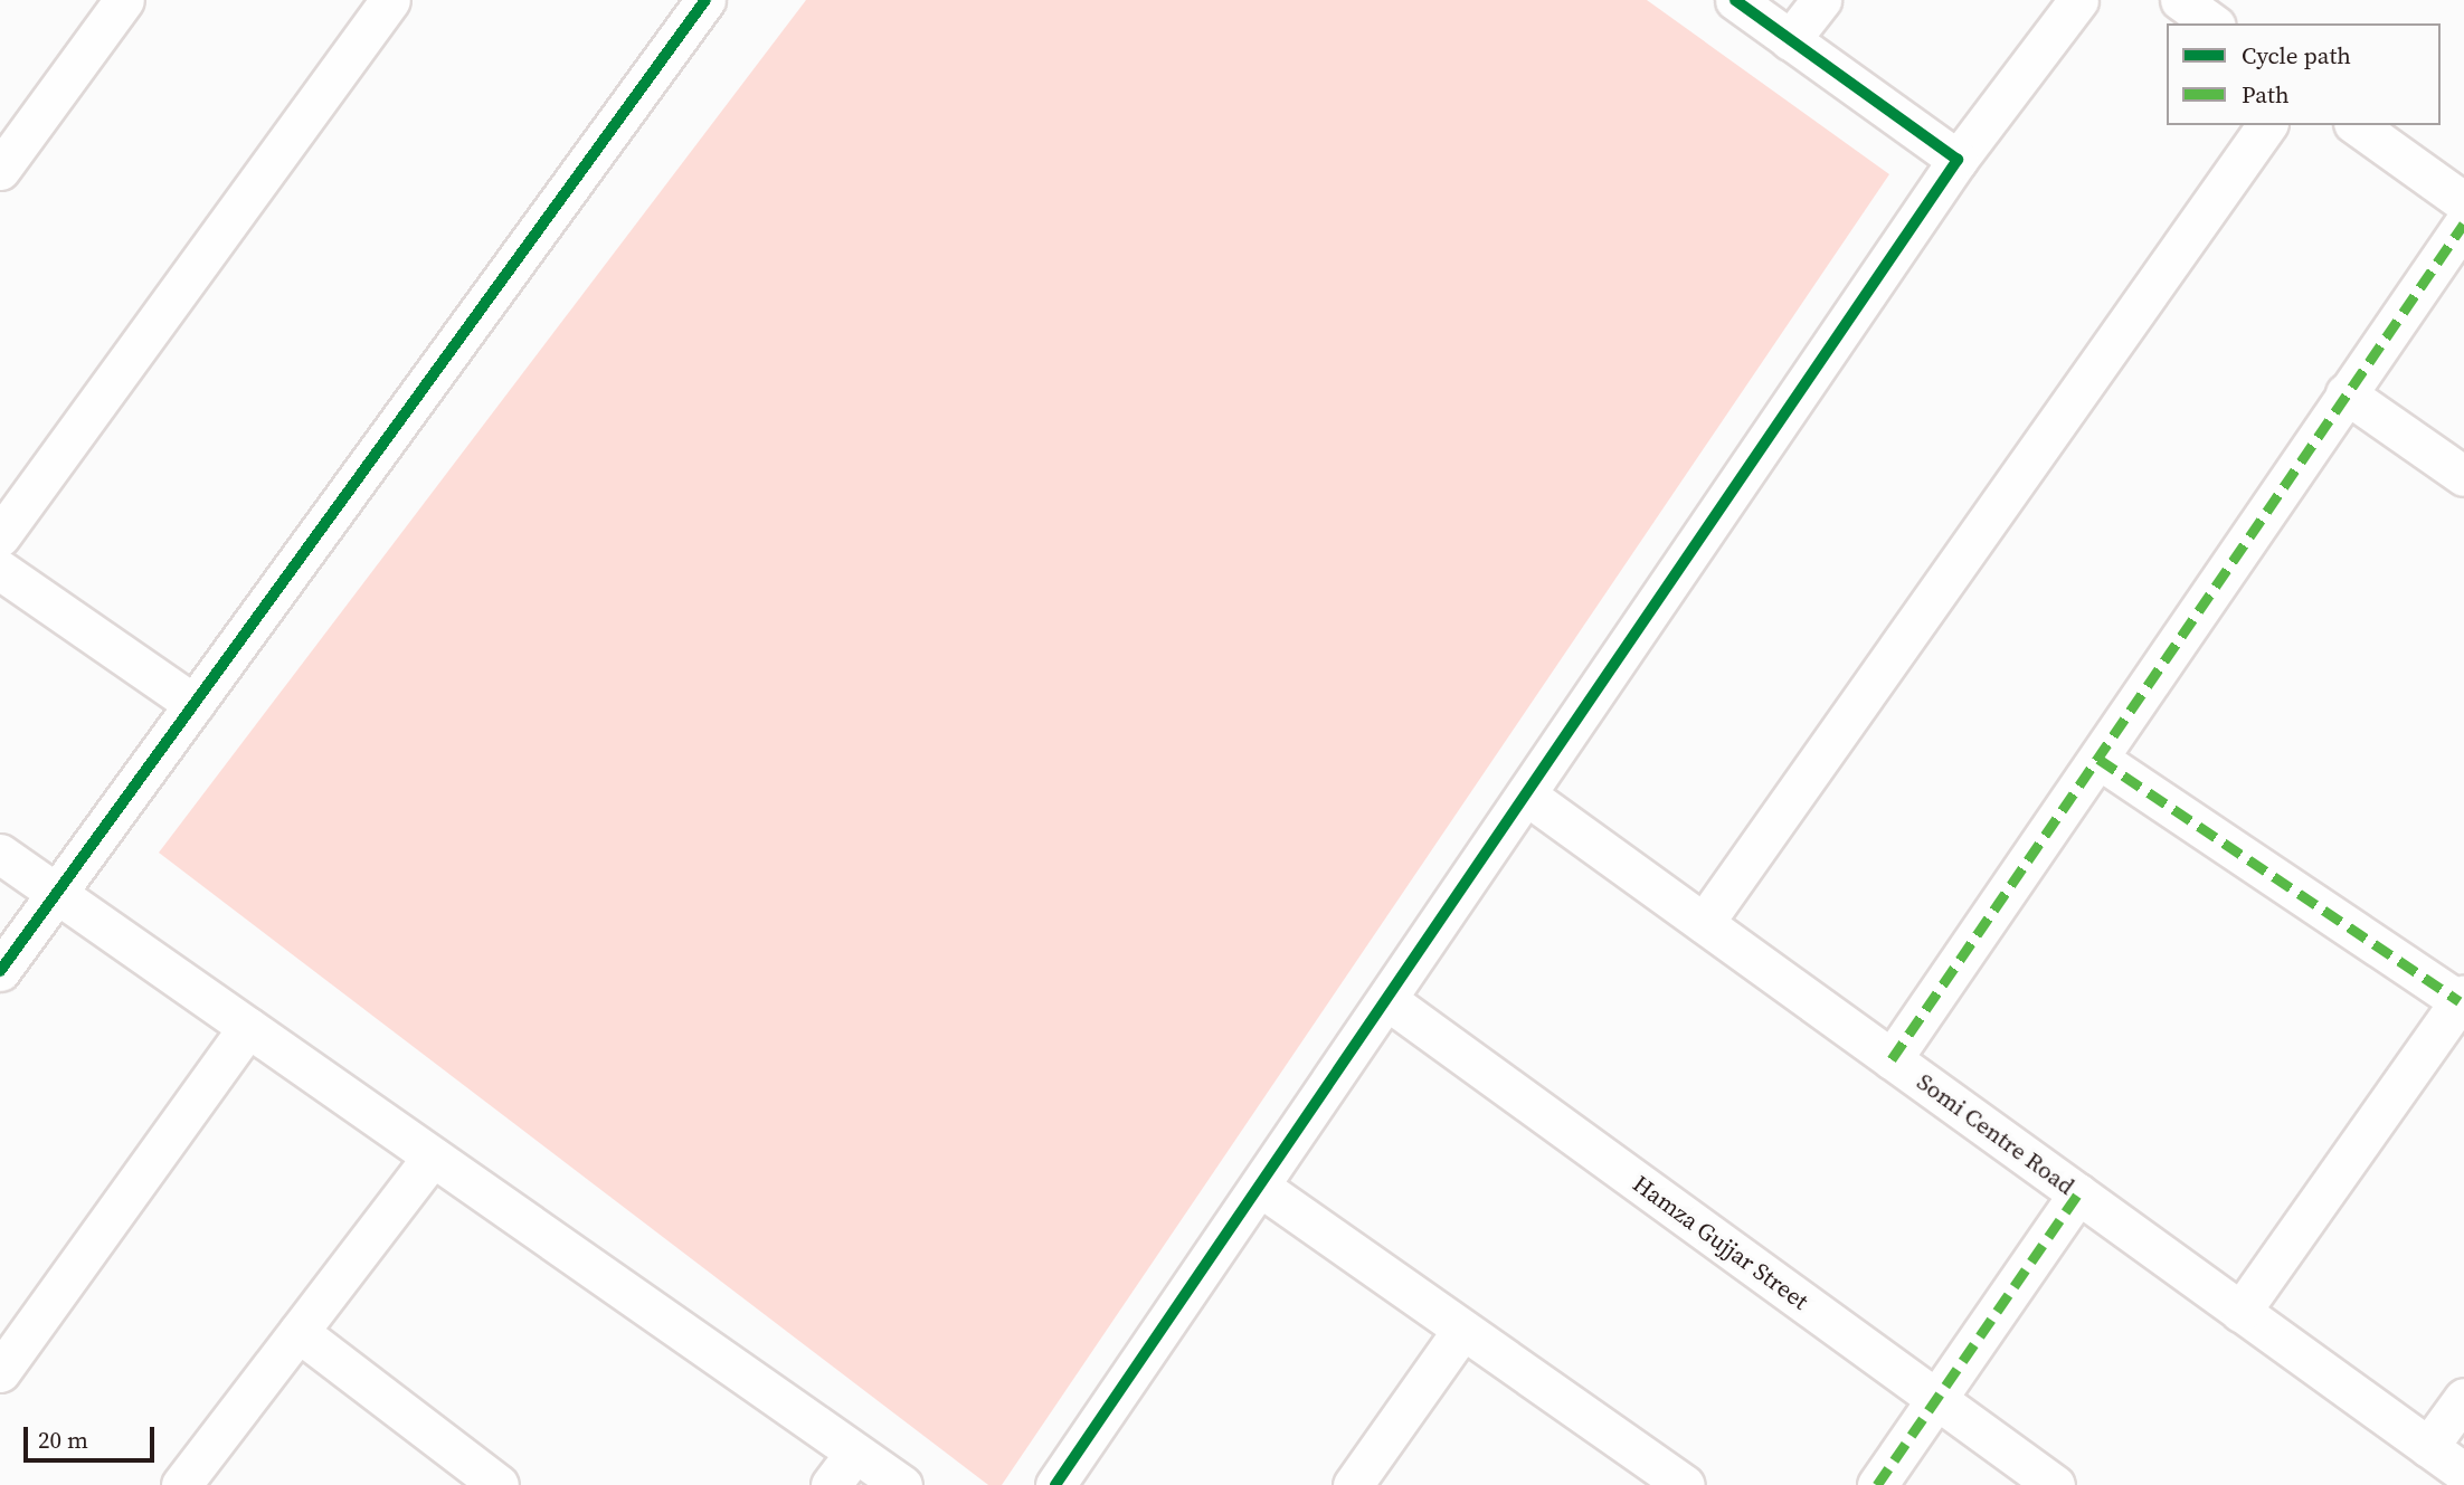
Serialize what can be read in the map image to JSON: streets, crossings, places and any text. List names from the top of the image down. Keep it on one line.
{"streets":{"street":["Somi Centre Road","Hamza Gujjar Street"]},"legend":["Cycle path","Path"],"scale_bar":"20 m"}
